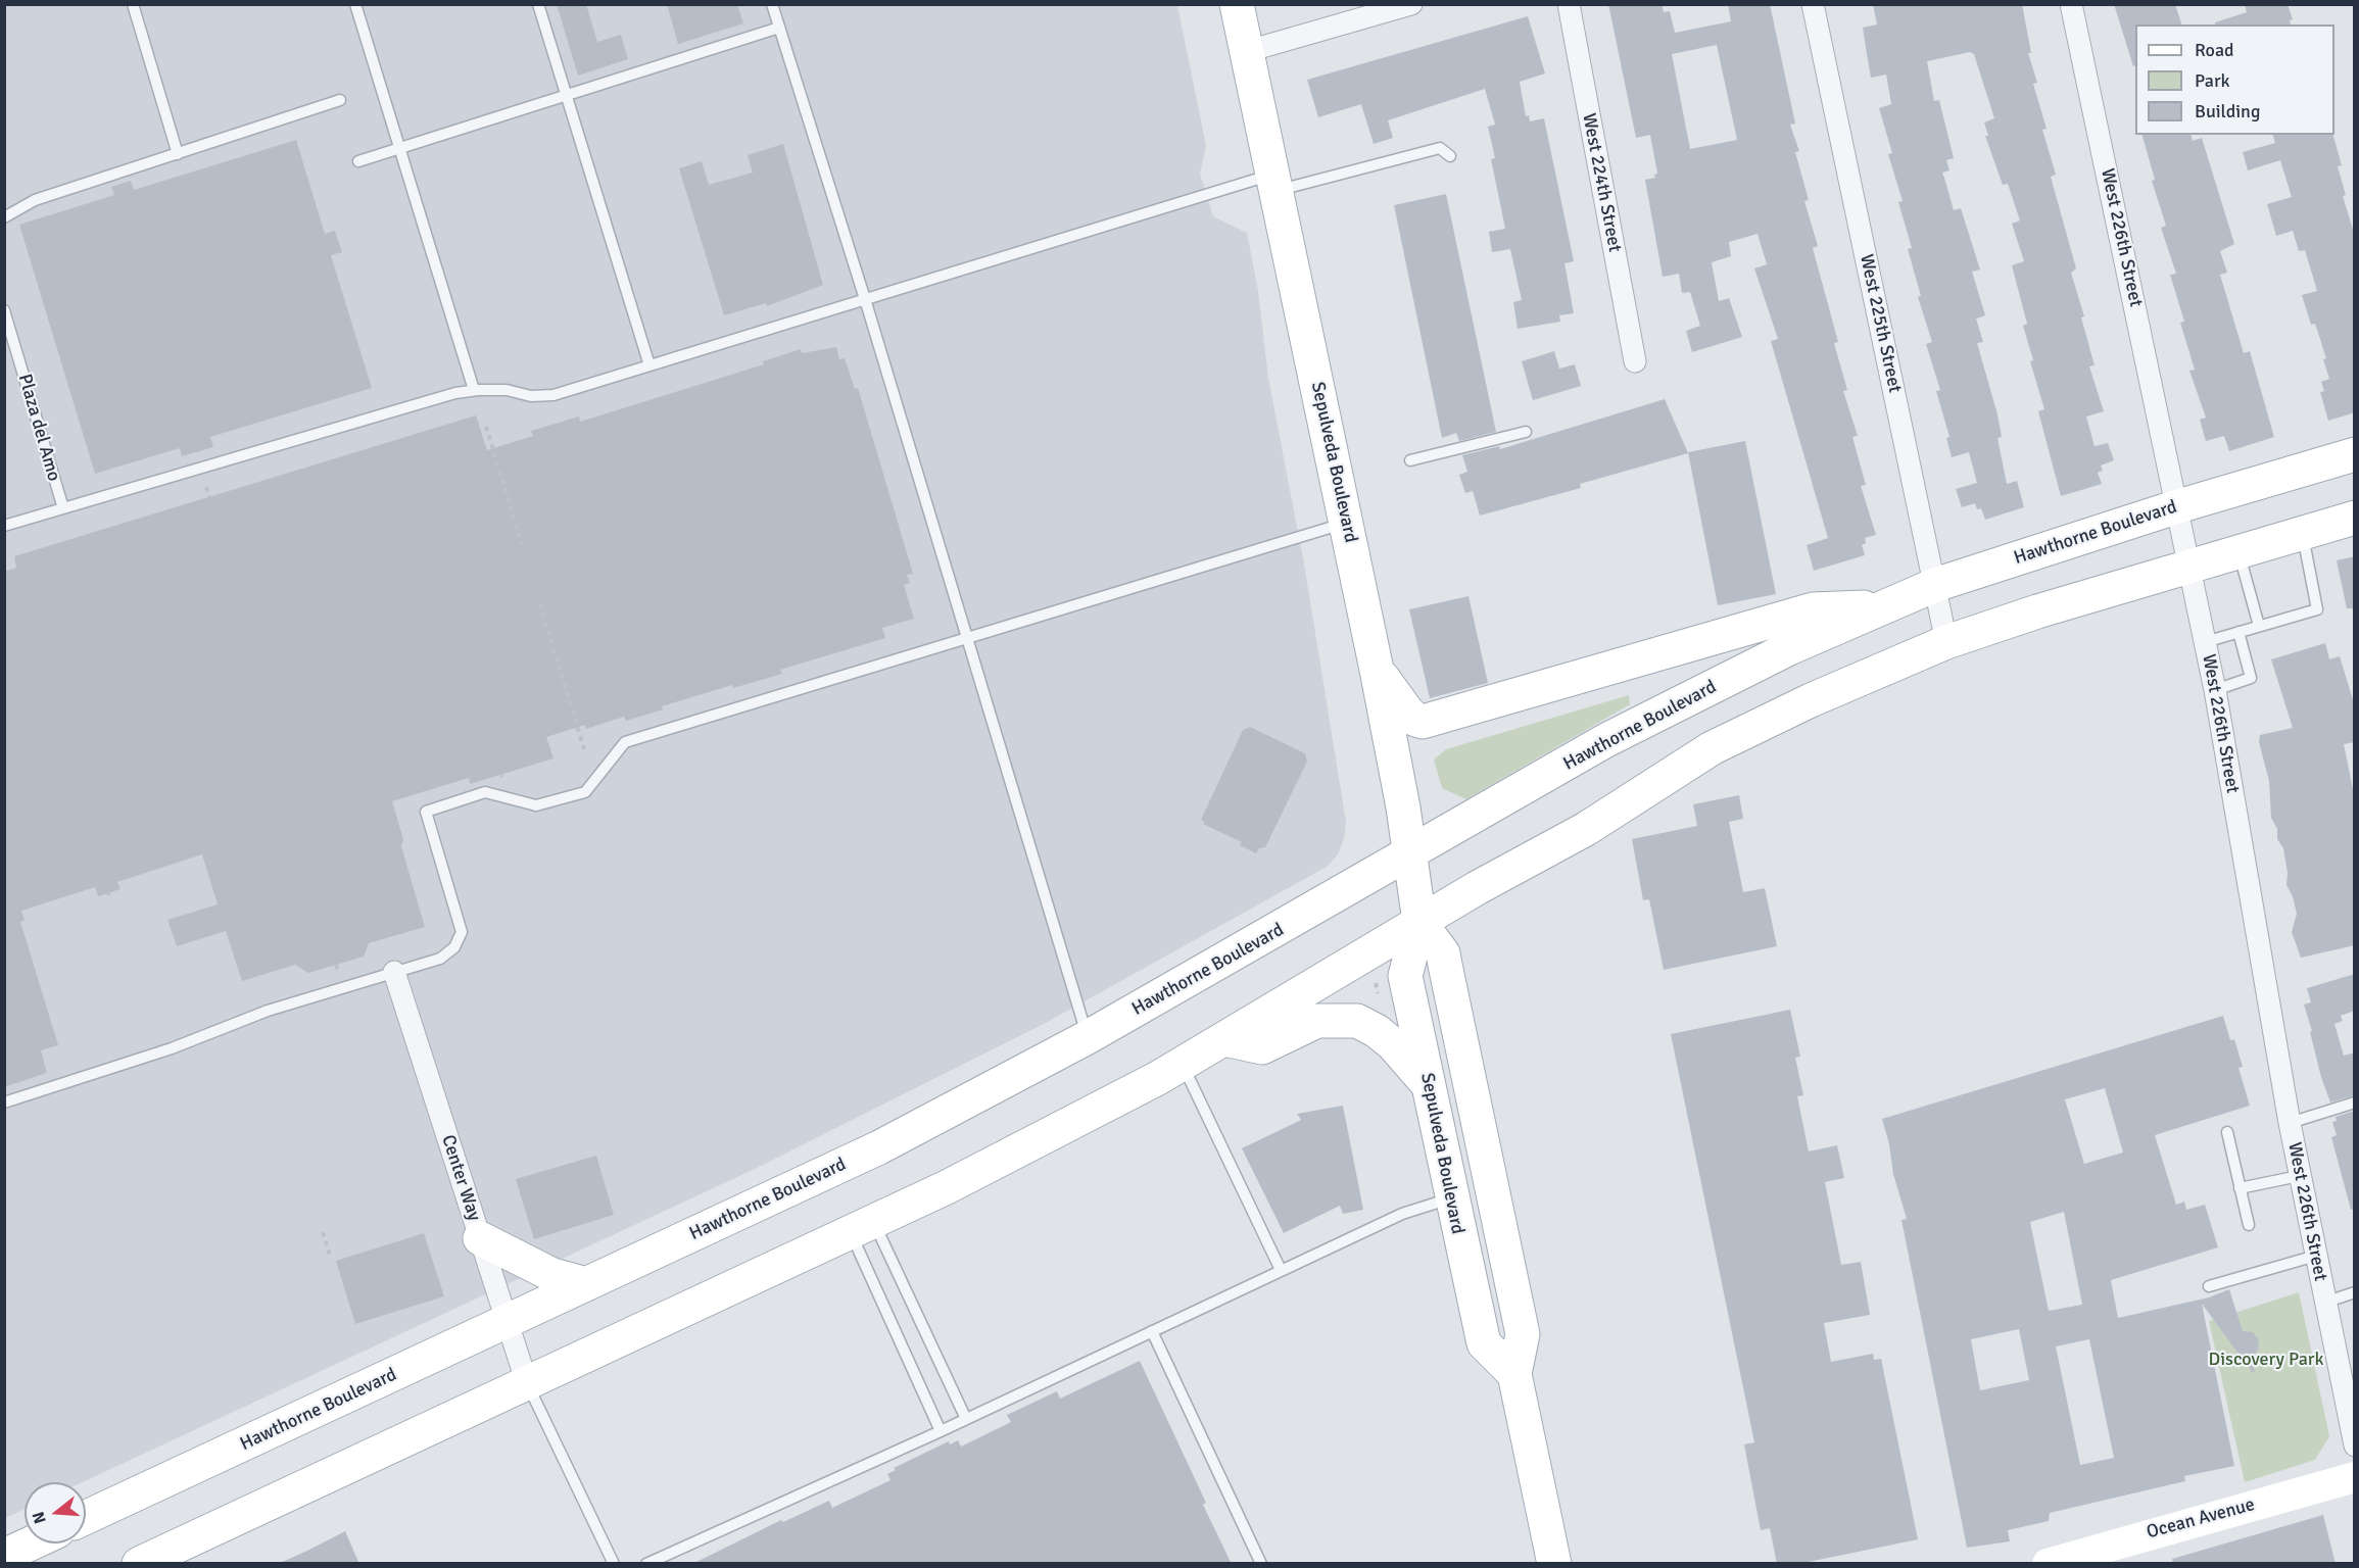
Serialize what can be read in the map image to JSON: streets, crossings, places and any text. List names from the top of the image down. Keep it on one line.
{"streets":{"main road":["Sepulveda Boulevard","Hawthorne Boulevard"],"street":["West 224th Street","West 226th Street","West 225th Street","Center Way","Ocean Avenue"],"lane":["Plaza del Amo"]},"crossings":[["West 226th Street","Hawthorne Boulevard"],["West 225th Street","Hawthorne Boulevard"],["Sepulveda Boulevard","Hawthorne Boulevard"],["Hawthorne Boulevard","Center Way"]],"parks":["Discovery Park"],"legend":["Road","Park","Building"],"north":"left"}
